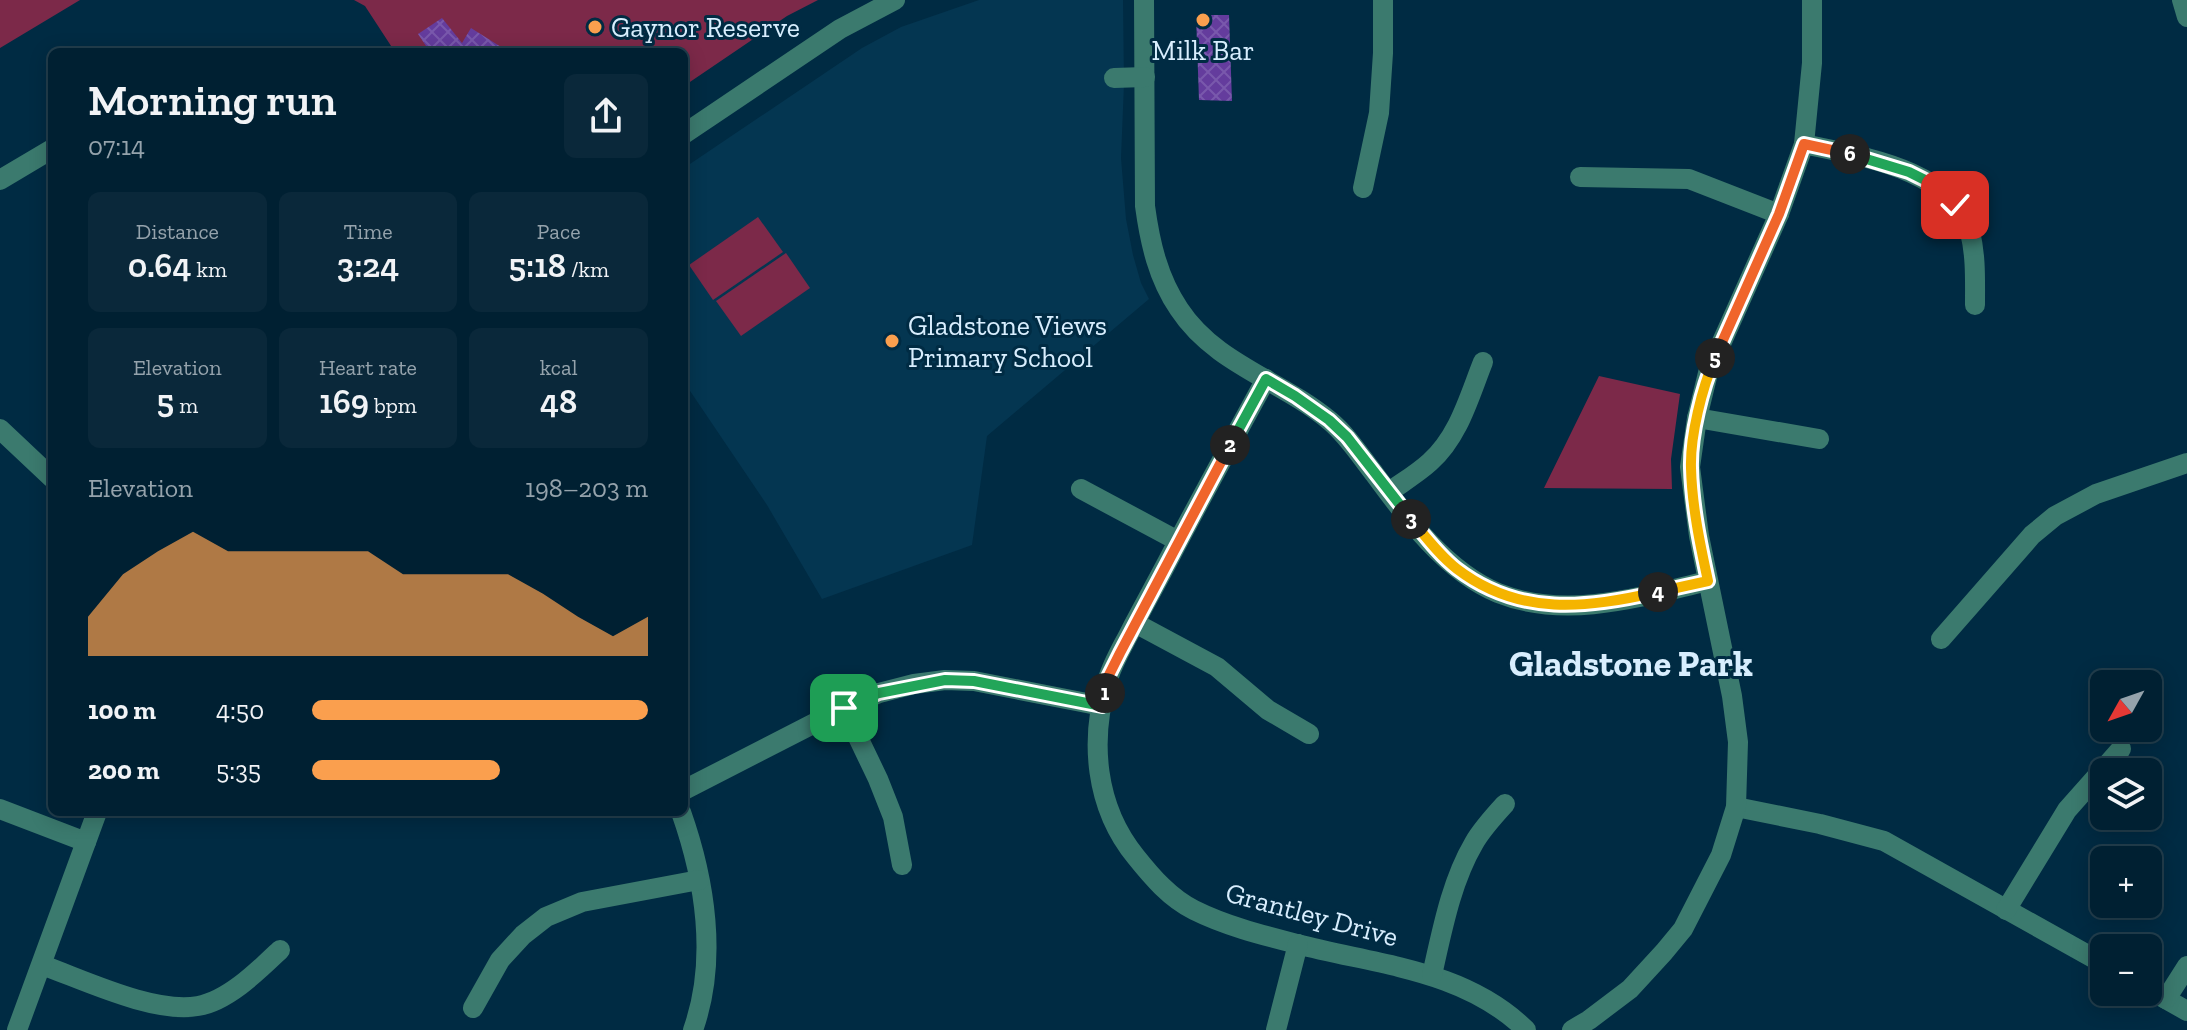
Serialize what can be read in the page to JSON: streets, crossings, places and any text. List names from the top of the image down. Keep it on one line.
{"streets":{"street":["Grantley Drive"]},"districts":["Gladstone Park"],"places":["Milk Bar","Gaynor Reserve","Gladstone Views Primary School"],"north":"bottom left","page":{"heading":["Morning run","07:14"],"pins":["6","5","2","3","4","1"],"stats":[["Distance","0.64 km"],["Time","3:24"],["Pace","5:18 /km"],["Elevation","5 m"],["Heart rate","169 bpm"],["kcal","48"]],"chart":["Elevation","198–203 m"],"map_buttons":["+","−"],"list":[{"name":"100 m","note":"4:50"},{"name":"200 m","note":"5:35"}]}}
